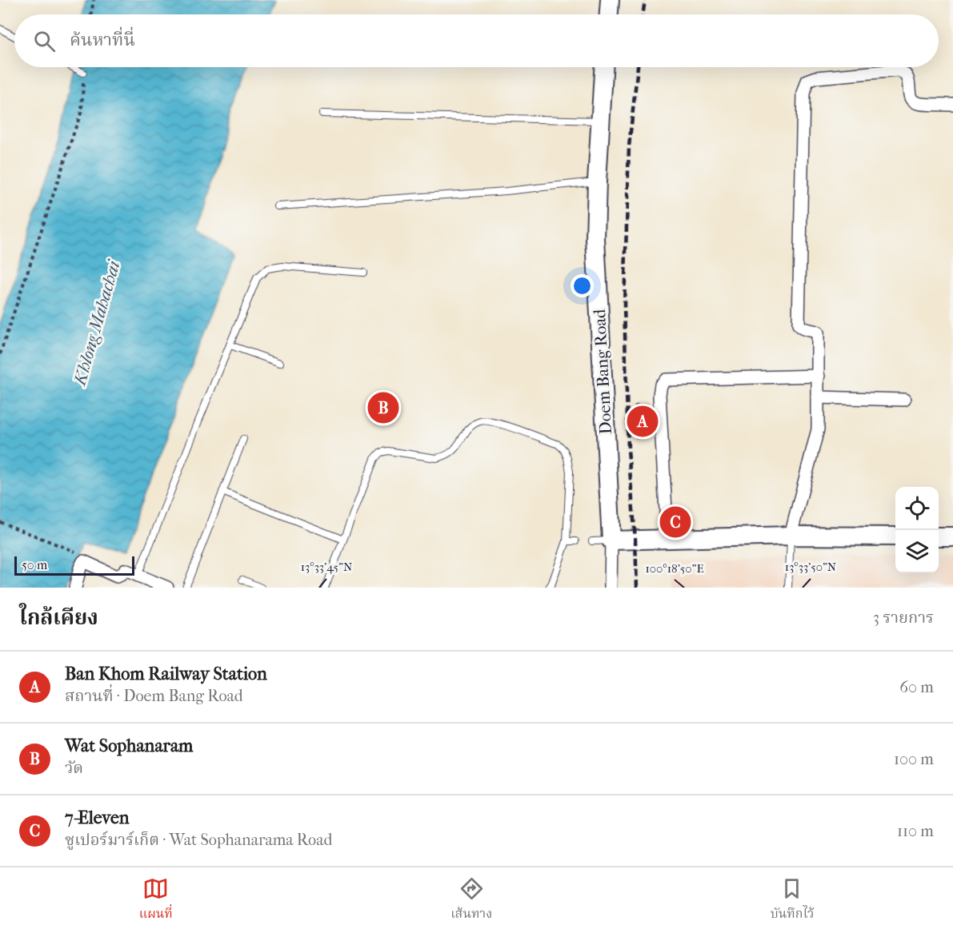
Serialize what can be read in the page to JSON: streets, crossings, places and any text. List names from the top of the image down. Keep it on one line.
{"streets":{"street":["Doem Bang Road"]},"water":["Khlong Mahachai"],"scale_bar":"50 m","page":{"search":"ค้นหาที่นี่","pins":["B","A","C"],"scale":"50 m","heading":["ใกล้เคียง","3 รายการ"],"list":[{"mark":"A","name":"Ban Khom Railway Station","note":"สถานที่ · Doem Bang Road","value":"60 m"},{"mark":"B","name":"Wat Sophanaram","note":"วัด","value":"100 m"},{"mark":"C","name":"7-Eleven","note":"ซูเปอร์มาร์เก็ต · Wat Sophanarama Road","value":"110 m"}],"nav":["แผนที่","เส้นทาง","บันทึกไว้"]},"coordinates":["13°33'45\"N","13°33'50\"N","100°18'50\"E"]}
